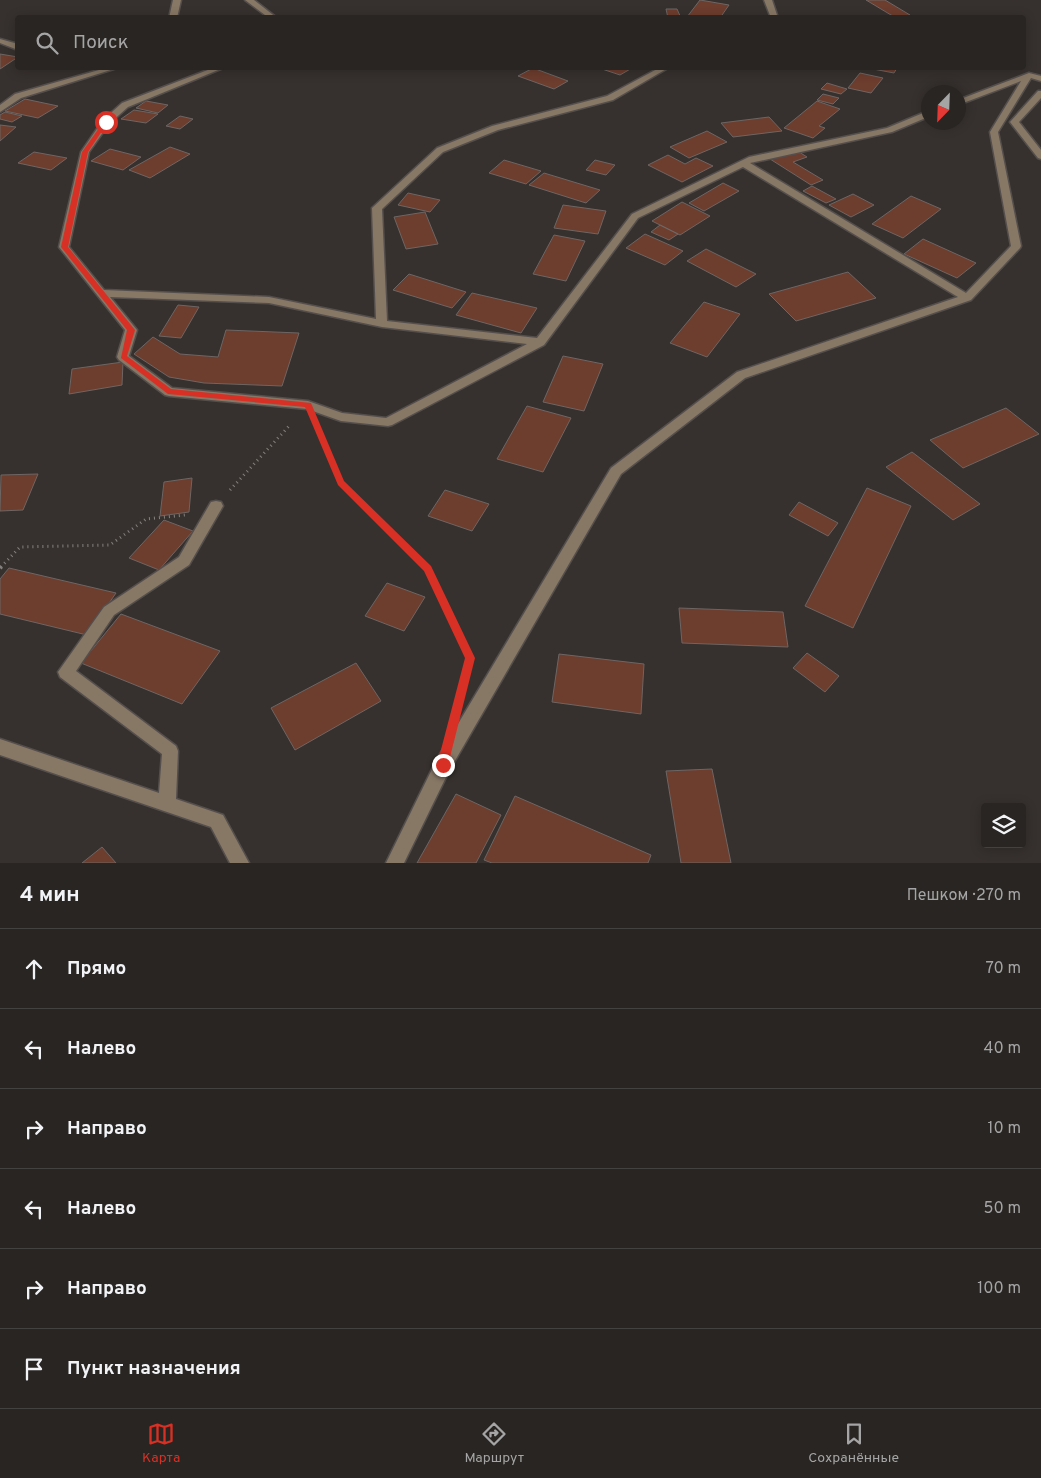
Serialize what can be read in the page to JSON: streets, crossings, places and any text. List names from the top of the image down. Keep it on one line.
{"north":"bottom left","page":{"search":"Поиск","heading":["4 мин","Пешком · 270 m"],"list":[["Прямо","70 m"],["Налево","40 m"],["Направо","10 m"],["Налево","50 m"],["Направо","100 m"],"Пункт назначения"],"nav":["Карта","Маршрут","Сохранённые"]}}
